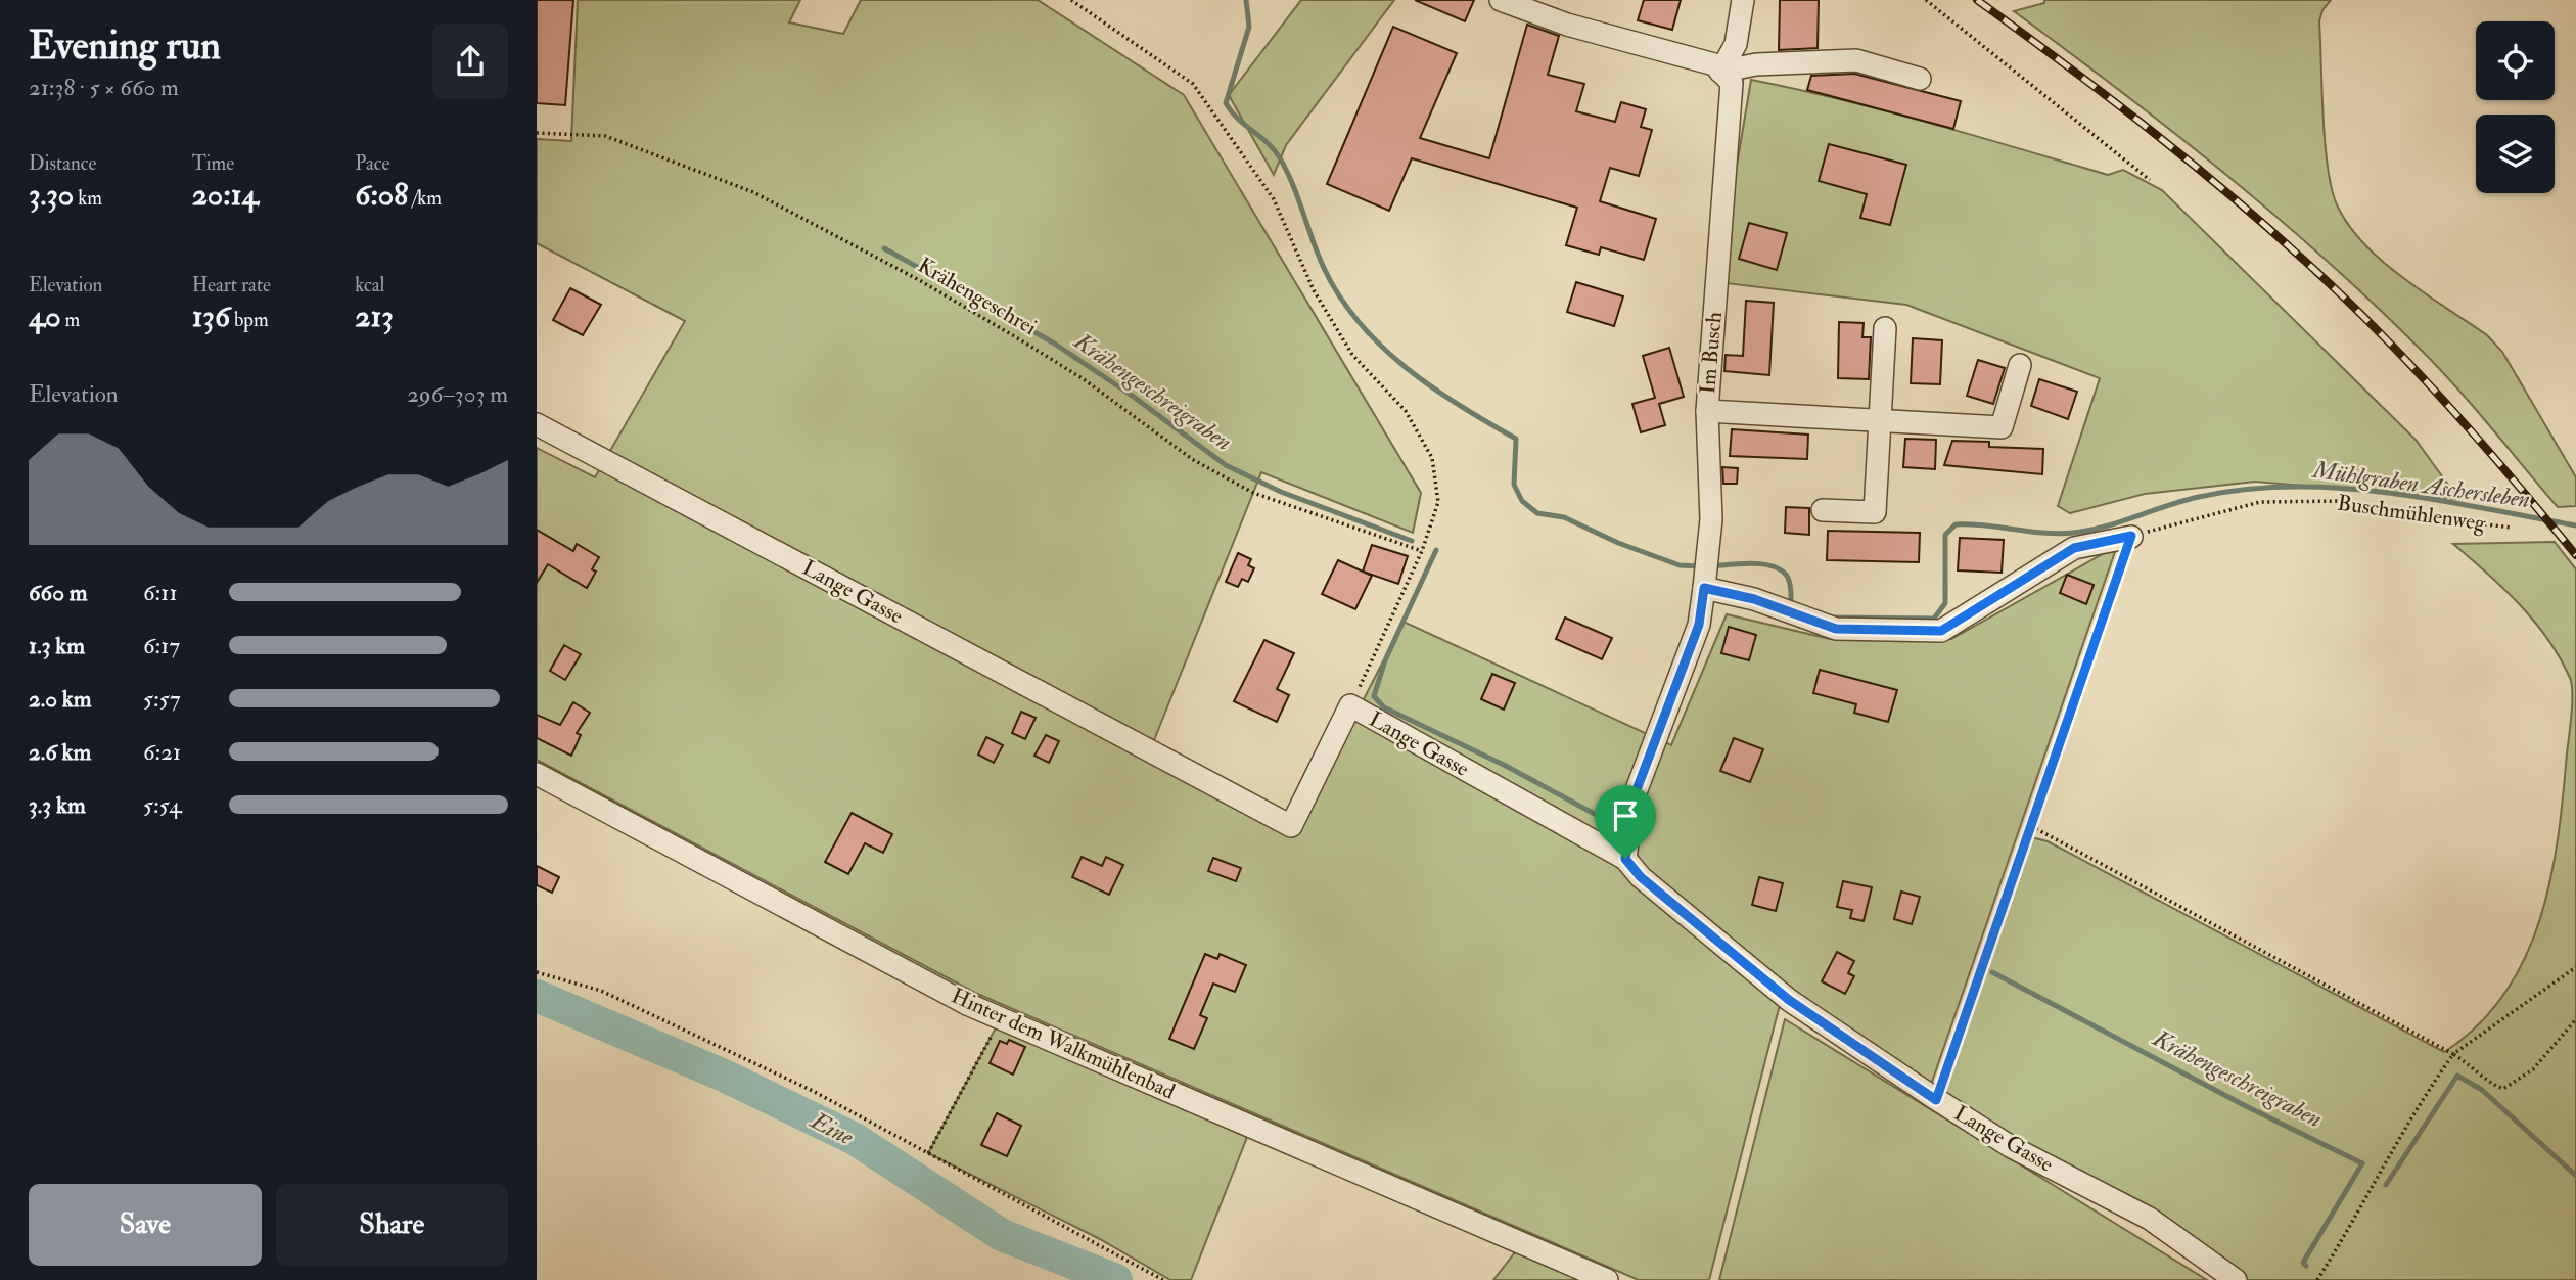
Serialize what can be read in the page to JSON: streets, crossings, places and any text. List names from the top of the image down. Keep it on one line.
{"streets":{"street":["Im Busch","Lange Gasse","Hinter dem Walkmühlenbad"],"path":["Krähengeschrei","Buschmühlenweg"]},"crossings":[["Im Busch","Lange Gasse"]],"water":["Krähengeschreigraben","Mühlgraben Aschersleben","Eine"],"page":{"heading":["Evening run","21:38 · 5 × 660 m"],"stats":[["Distance","3.30 km"],["Time","20:14"],["Pace","6:08 /km"],["Elevation","40 m"],["Heart rate","136 bpm"],["kcal","213"]],"chart":["Elevation","296–303 m"],"list":[{"name":"660 m","note":"6:11"},{"name":"1.3 km","note":"6:17"},{"name":"2.0 km","note":"5:57"},{"name":"2.6 km","note":"6:21"},{"name":"3.3 km","note":"5:54"}],"buttons":["Save","Share"]}}
